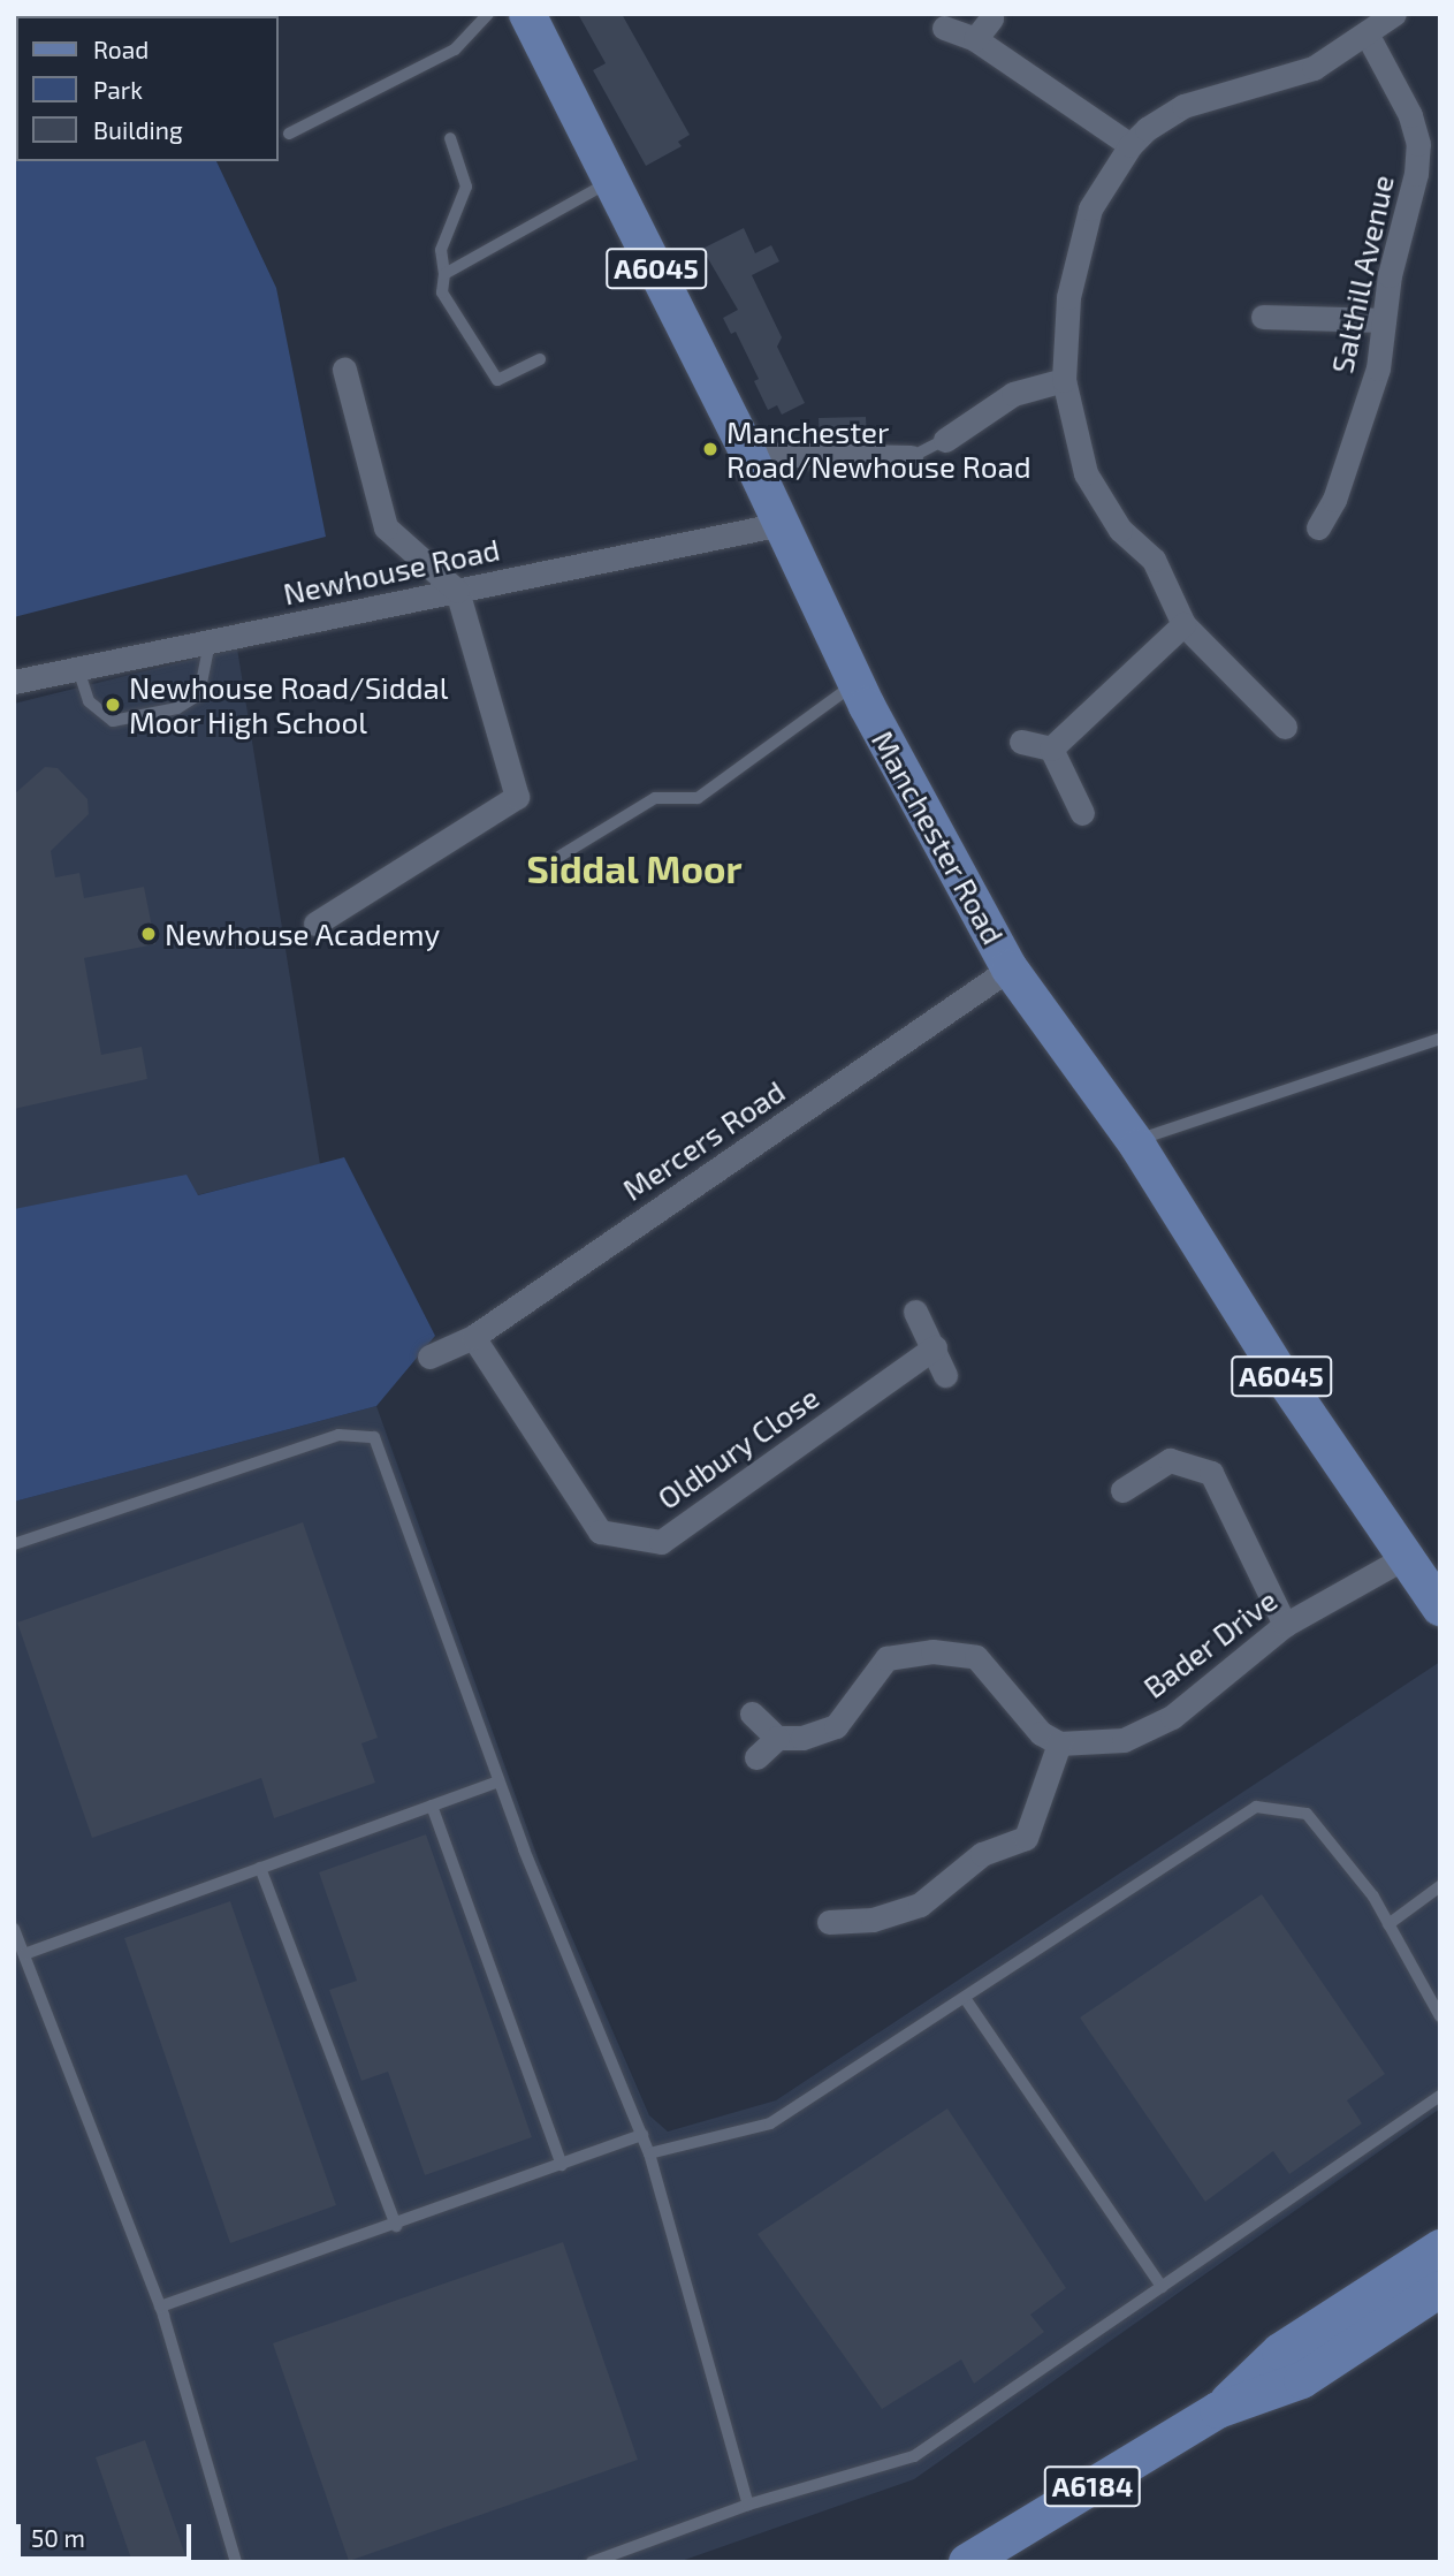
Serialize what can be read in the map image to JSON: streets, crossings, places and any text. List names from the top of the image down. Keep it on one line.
{"streets":{"main road":["A6045","Manchester Road","A6184"],"street":["Salthill Avenue","Newhouse Road","Mercers Road","Oldbury Close","Bader Drive"]},"crossings":[["Newhouse Road","Manchester Road"],["Manchester Road","Mercers Road"],["Manchester Road","Bader Drive"],["Mercers Road","Oldbury Close"]],"districts":["Siddal Moor"],"places":["Manchester Road/Newhouse Road","Newhouse Road/Siddal Moor High School","Newhouse Academy"],"legend":["Road","Park","Building"],"scale_bar":"50 m"}
